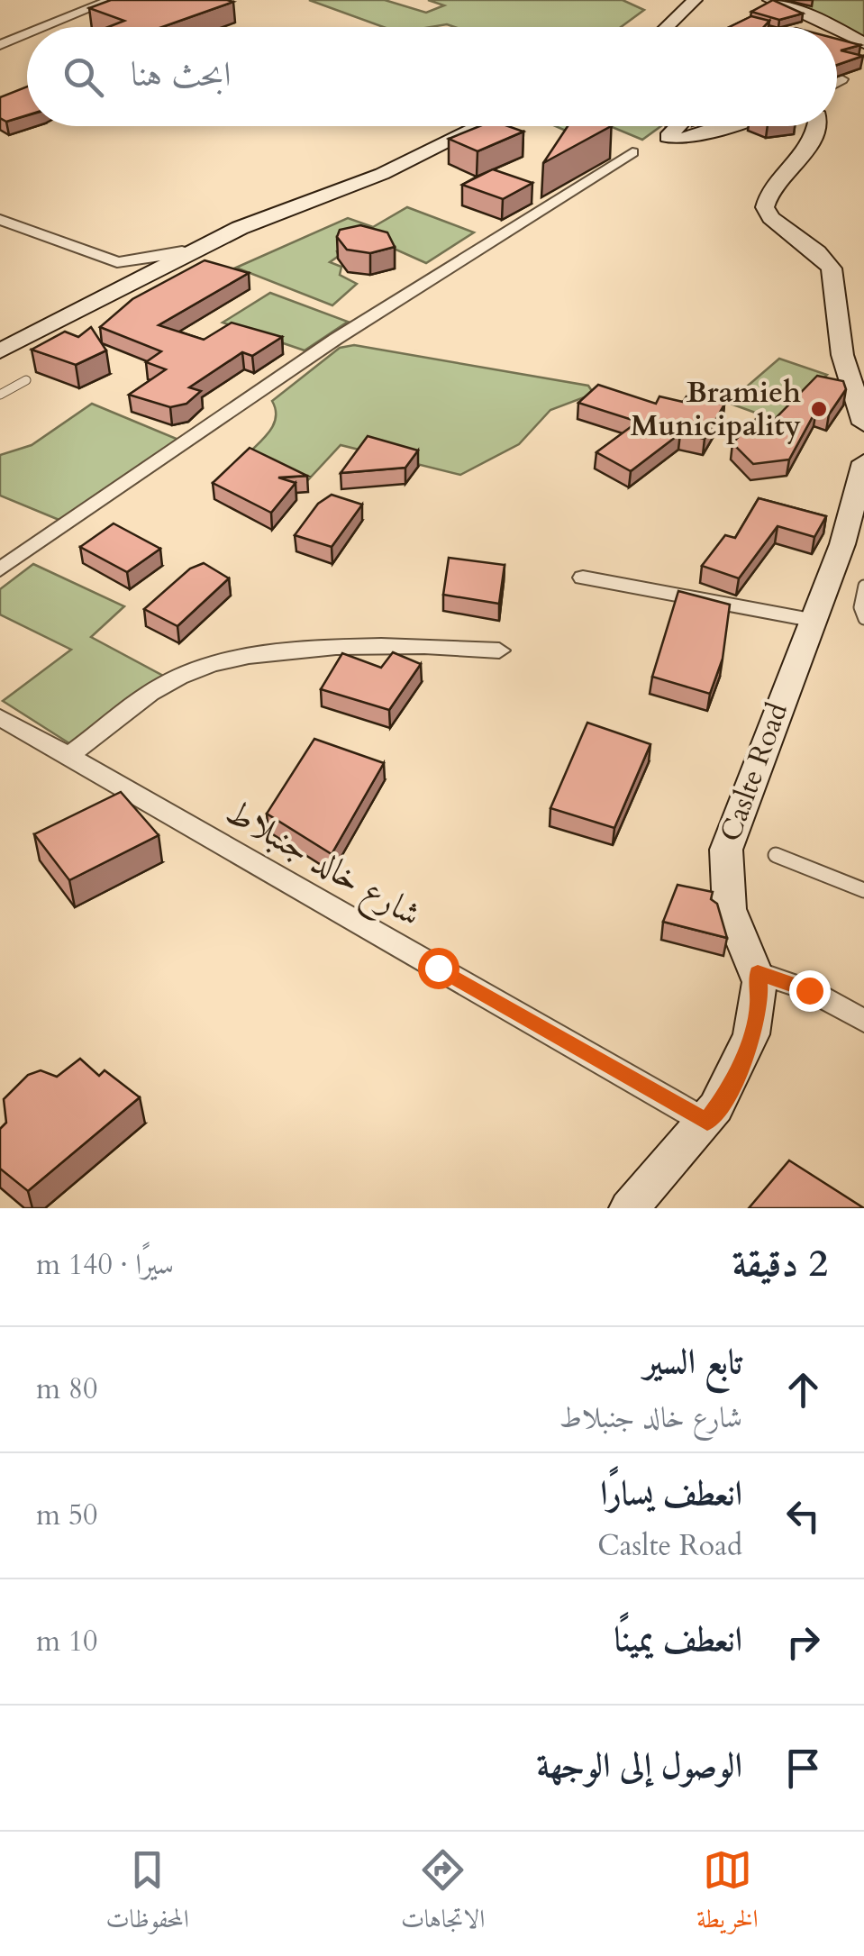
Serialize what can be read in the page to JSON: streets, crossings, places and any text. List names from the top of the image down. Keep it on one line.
{"streets":{"street":["Caslte Road","شارع خالد جنبلاط"]},"crossings":[["Caslte Road","شارع خالد جنبلاط"]],"places":["Bramieh Municipality"],"page":{"search":"ابحث هنا","heading":["2 دقيقة","سيرًا · 140 m"],"list":[["تابع السير","شارع خالد جنبلاط","80 m"],["انعطف يسارًا","Caslte Road","50 m"],["انعطف يمينًا","10 m"],"الوصول إلى الوجهة"],"nav":["الخريطة","الاتجاهات","المحفوظات"]}}
